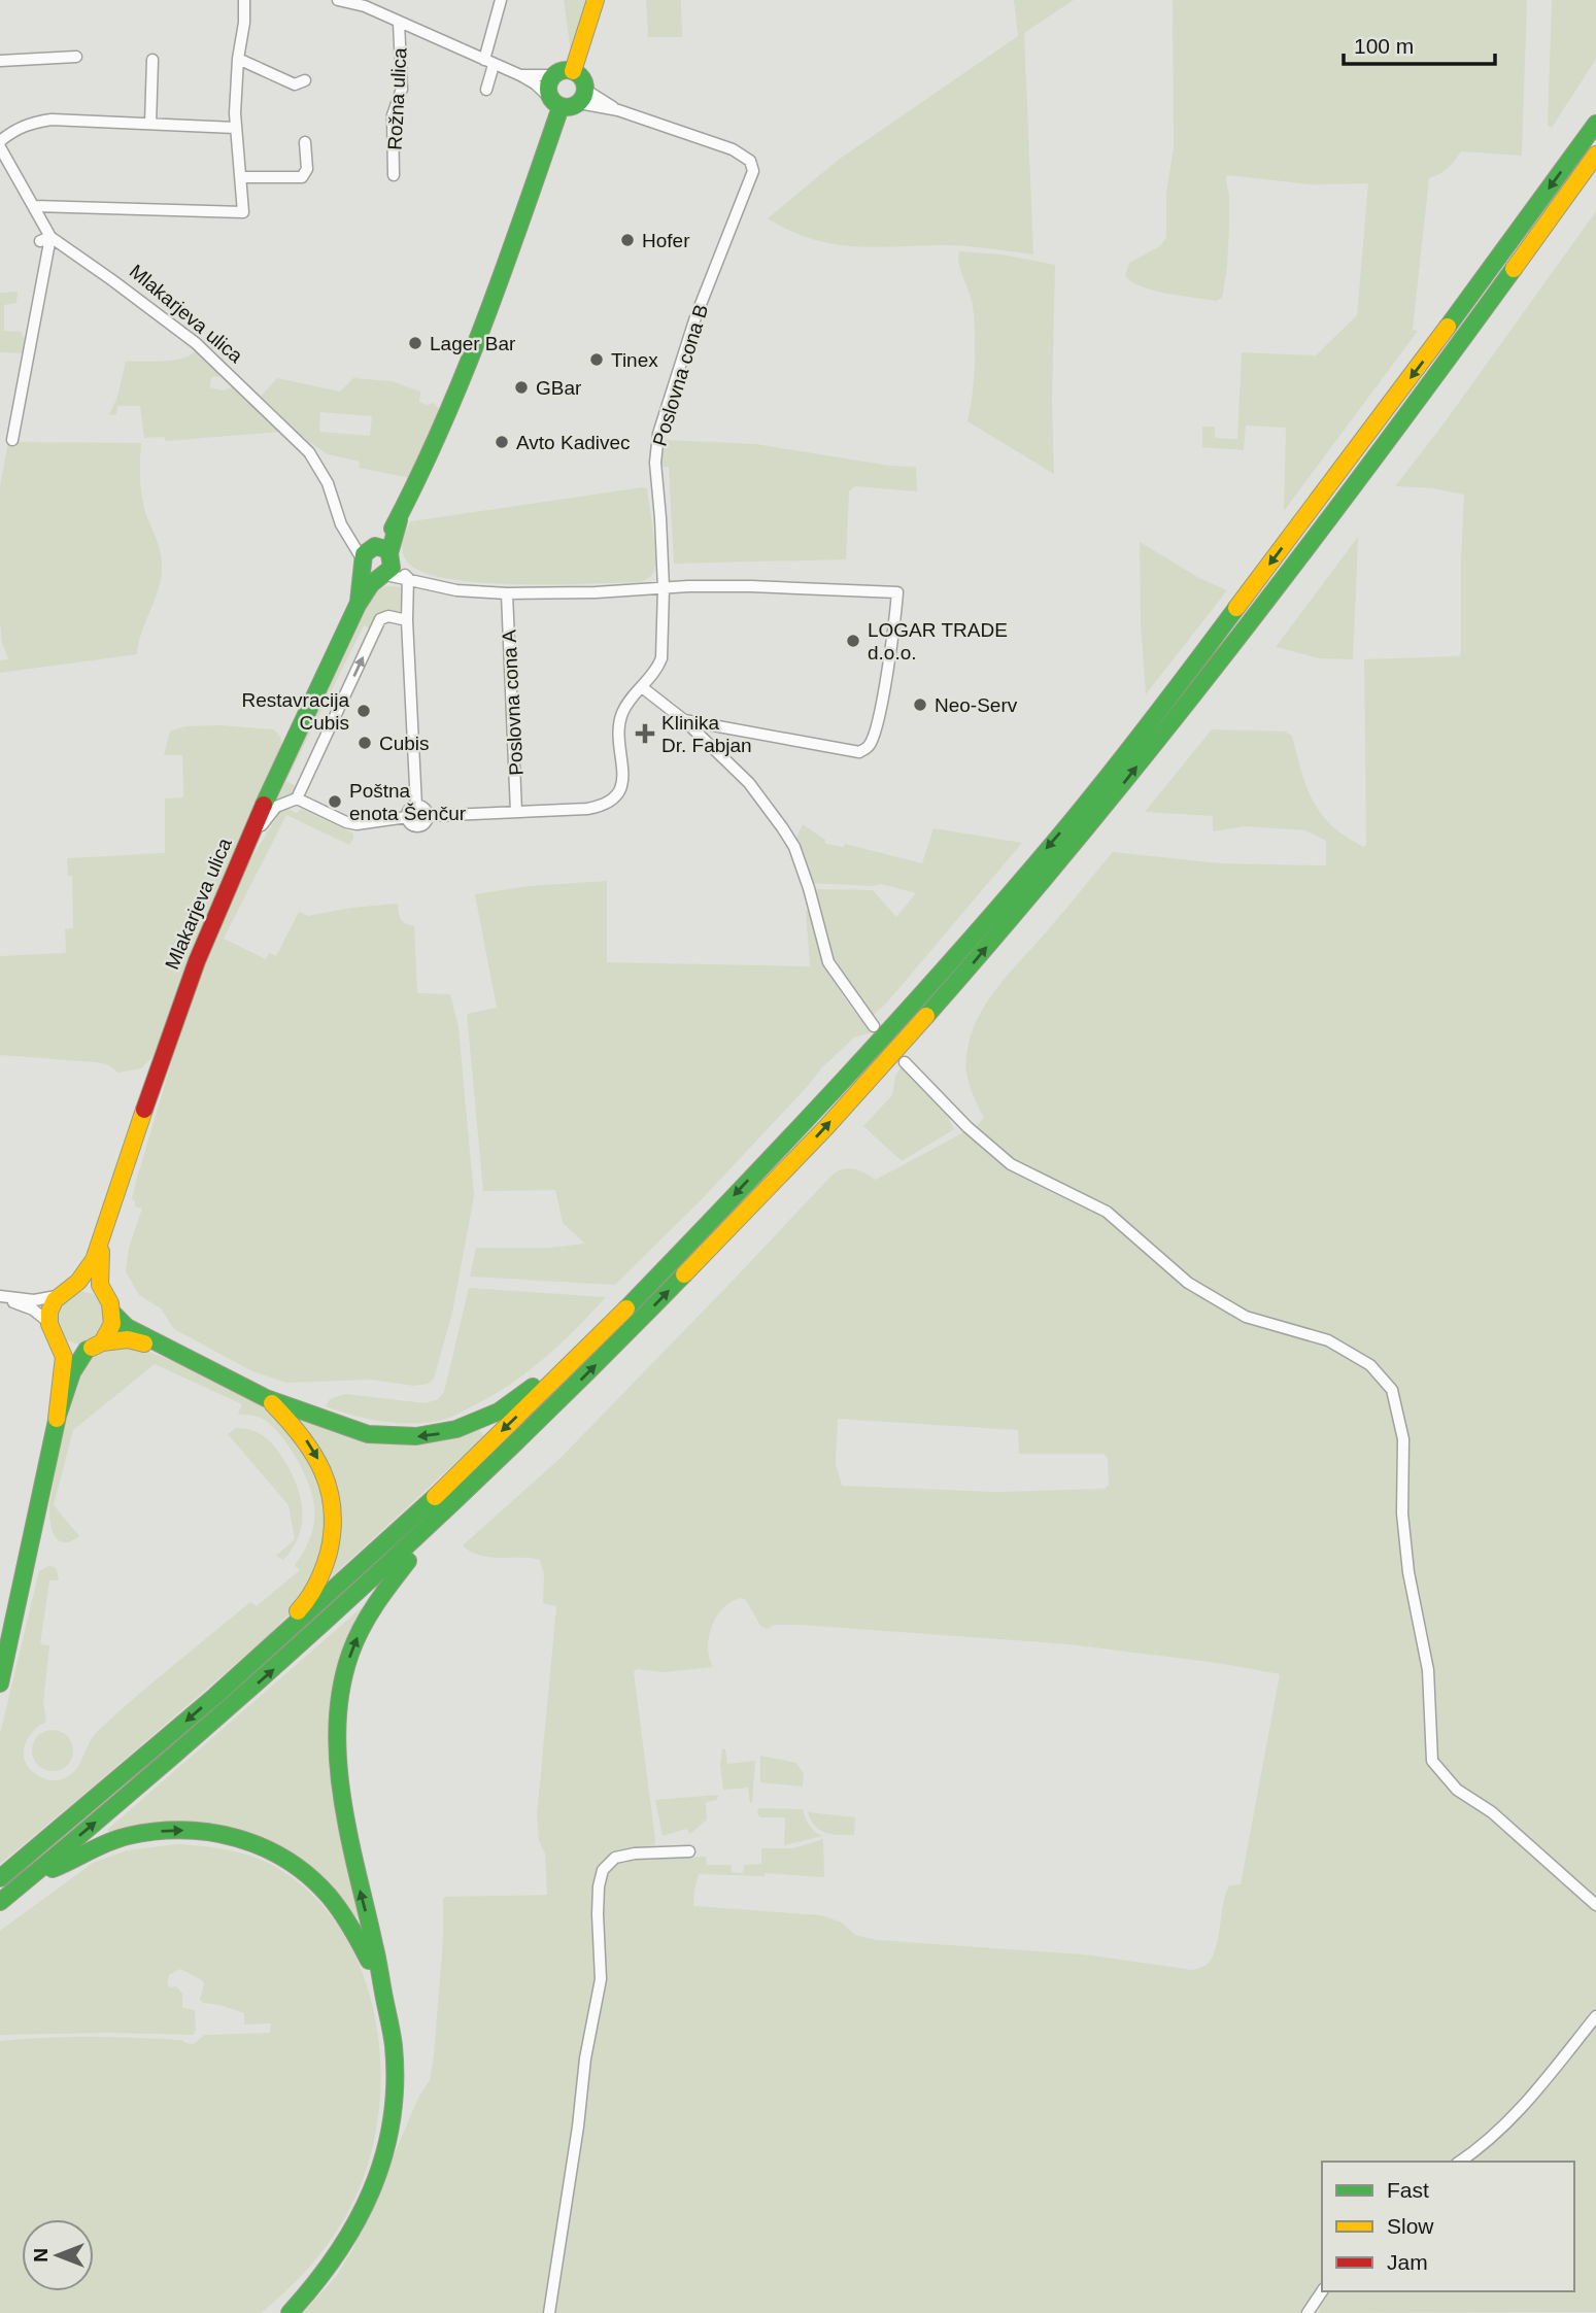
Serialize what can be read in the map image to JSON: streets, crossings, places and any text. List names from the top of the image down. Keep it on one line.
{"streets":{"main road":["Mlakarjeva ulica"],"street":["Rožna ulica","Poslovna cona B","Poslovna cona A"]},"places":{"other":["Hofer","Lager Bar","Tinex","GBar","Avto Kadivec","LOGAR TRADE d.o.o.","Neo-Serv","Restavracija Cubis","Cubis","Poštna enota Šenčur"],"health":["Klinika Dr. Fabjan"]},"legend":["Fast","Slow","Jam"],"scale_bar":"100 m","north":"left"}
